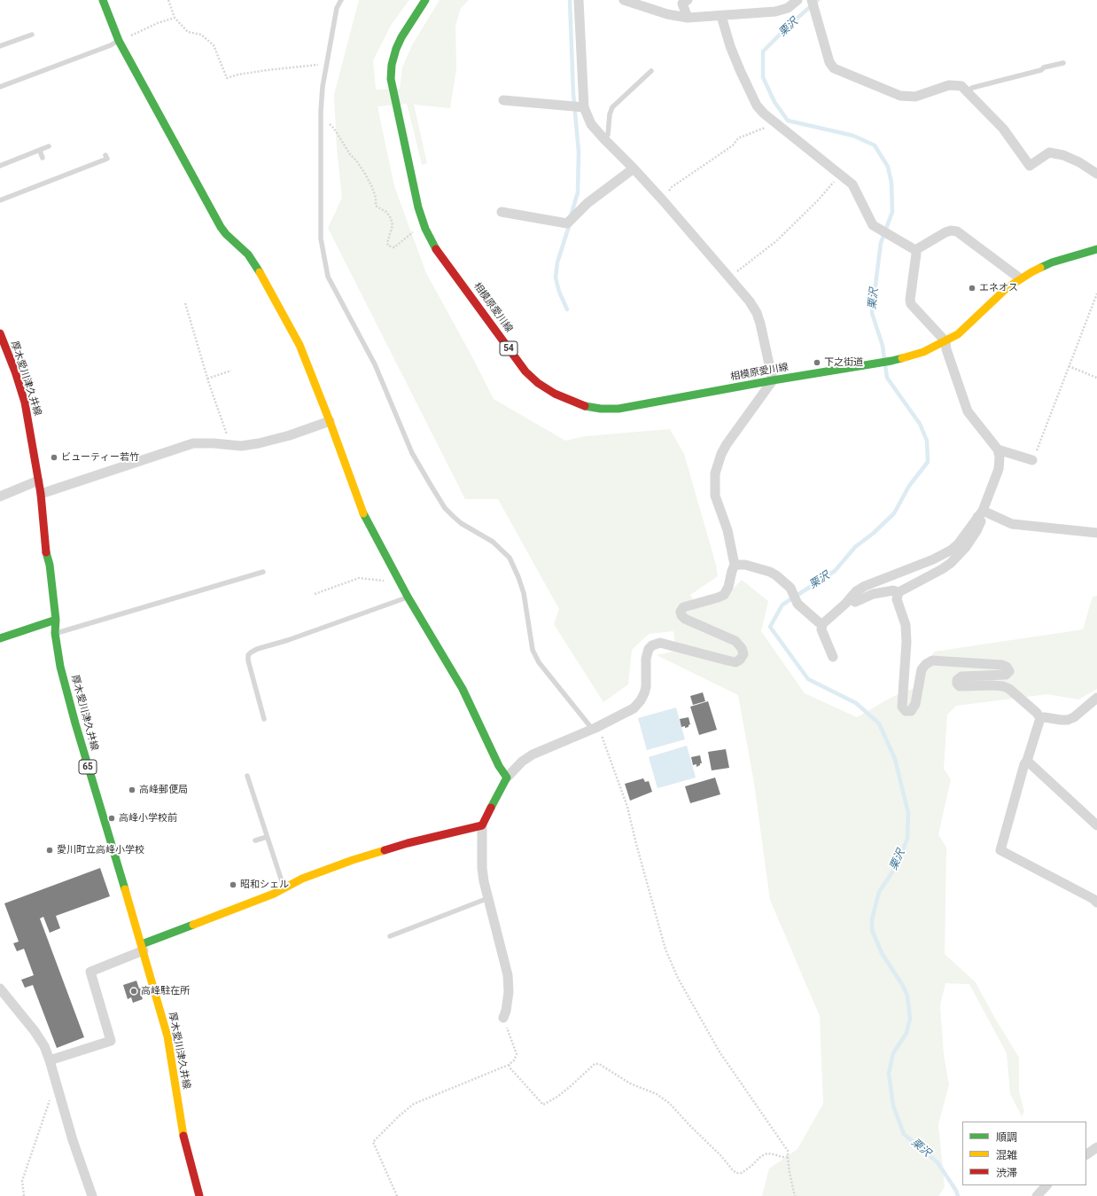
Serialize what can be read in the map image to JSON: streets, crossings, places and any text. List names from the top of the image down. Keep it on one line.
{"streets":{"main road":["相模原愛川線","54","厚木愛川津久井線","65"]},"crossings":[["相模原愛川線","54"]],"water":["栗沢"],"places":["エネオス","下之街道","ビューティー若竹","高峰郵便局","高峰小学校前","愛川町立高峰小学校","昭和シェル","高峰駐在所"],"legend":["順調","混雑","渋滞"]}
